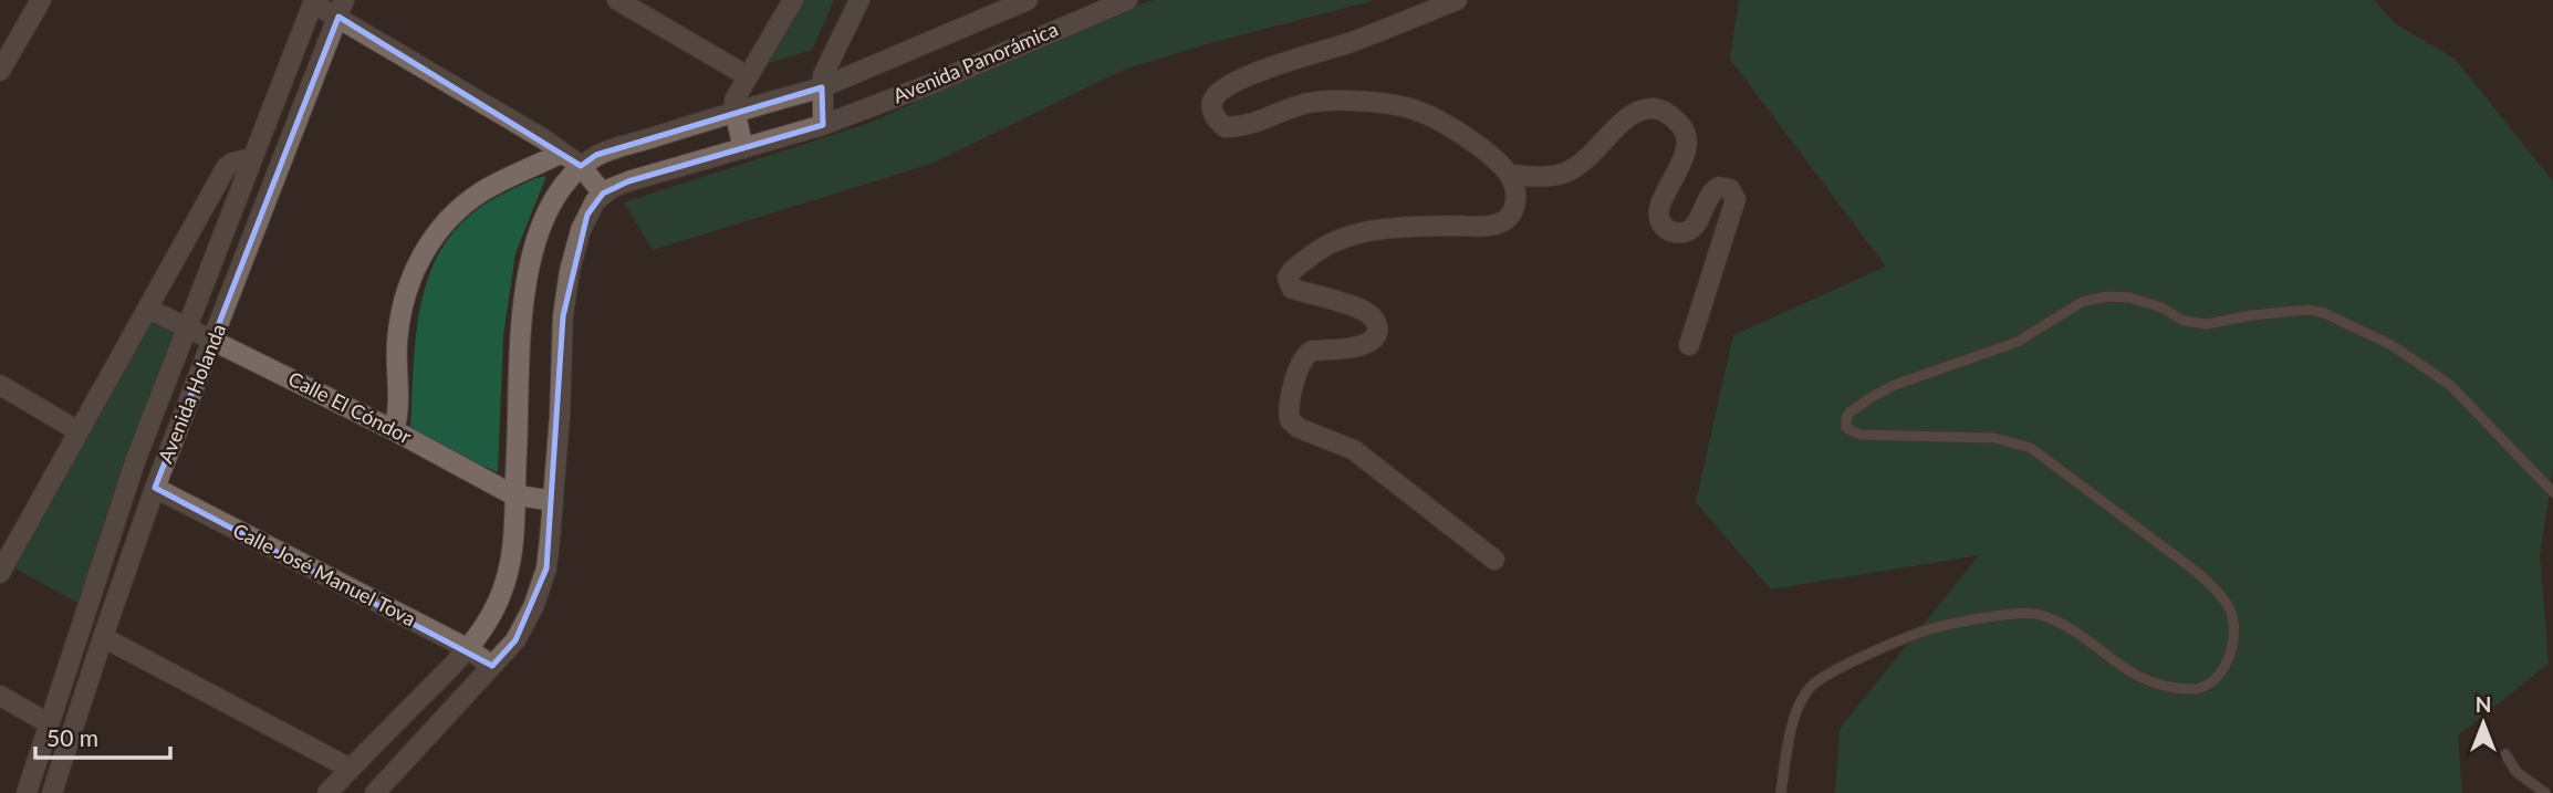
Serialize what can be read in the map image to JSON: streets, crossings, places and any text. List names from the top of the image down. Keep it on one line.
{"streets":{"street":["Avenida Panorámica","Avenida Holanda","Calle El Cóndor","Calle José Manuel Tova"]},"crossings":[["Avenida Holanda","Calle El Cóndor"],["Avenida Holanda","Calle José Manuel Tova"]],"scale_bar":"50 m","north":"top"}
